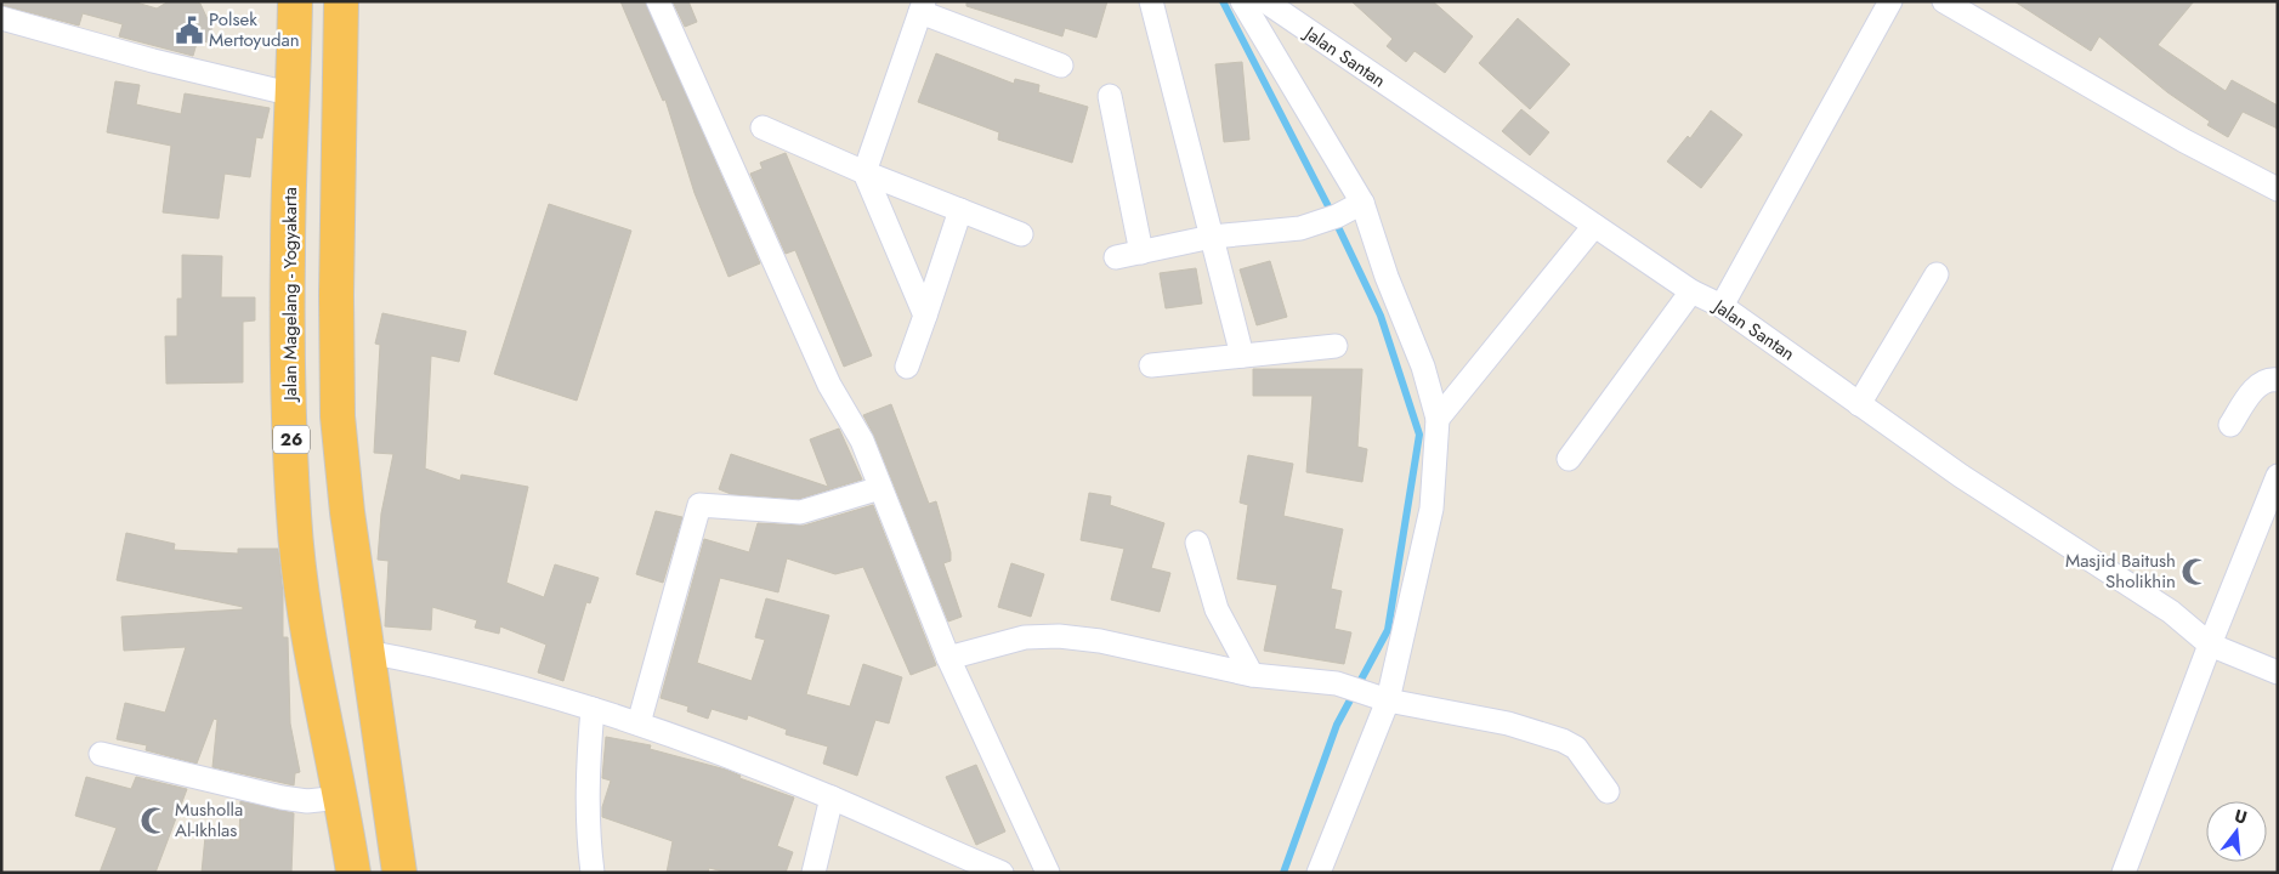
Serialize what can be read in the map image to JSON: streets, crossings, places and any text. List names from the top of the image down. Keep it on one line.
{"streets":{"highway":["Jalan Magelang - Yogyakarta","26"],"street":["Jalan Santan"]},"places":{"public building":["Polsek Mertoyudan"],"mosque":["Masjid Baitush Sholikhin","Musholla Al-Ikhlas"]},"north":"top"}
